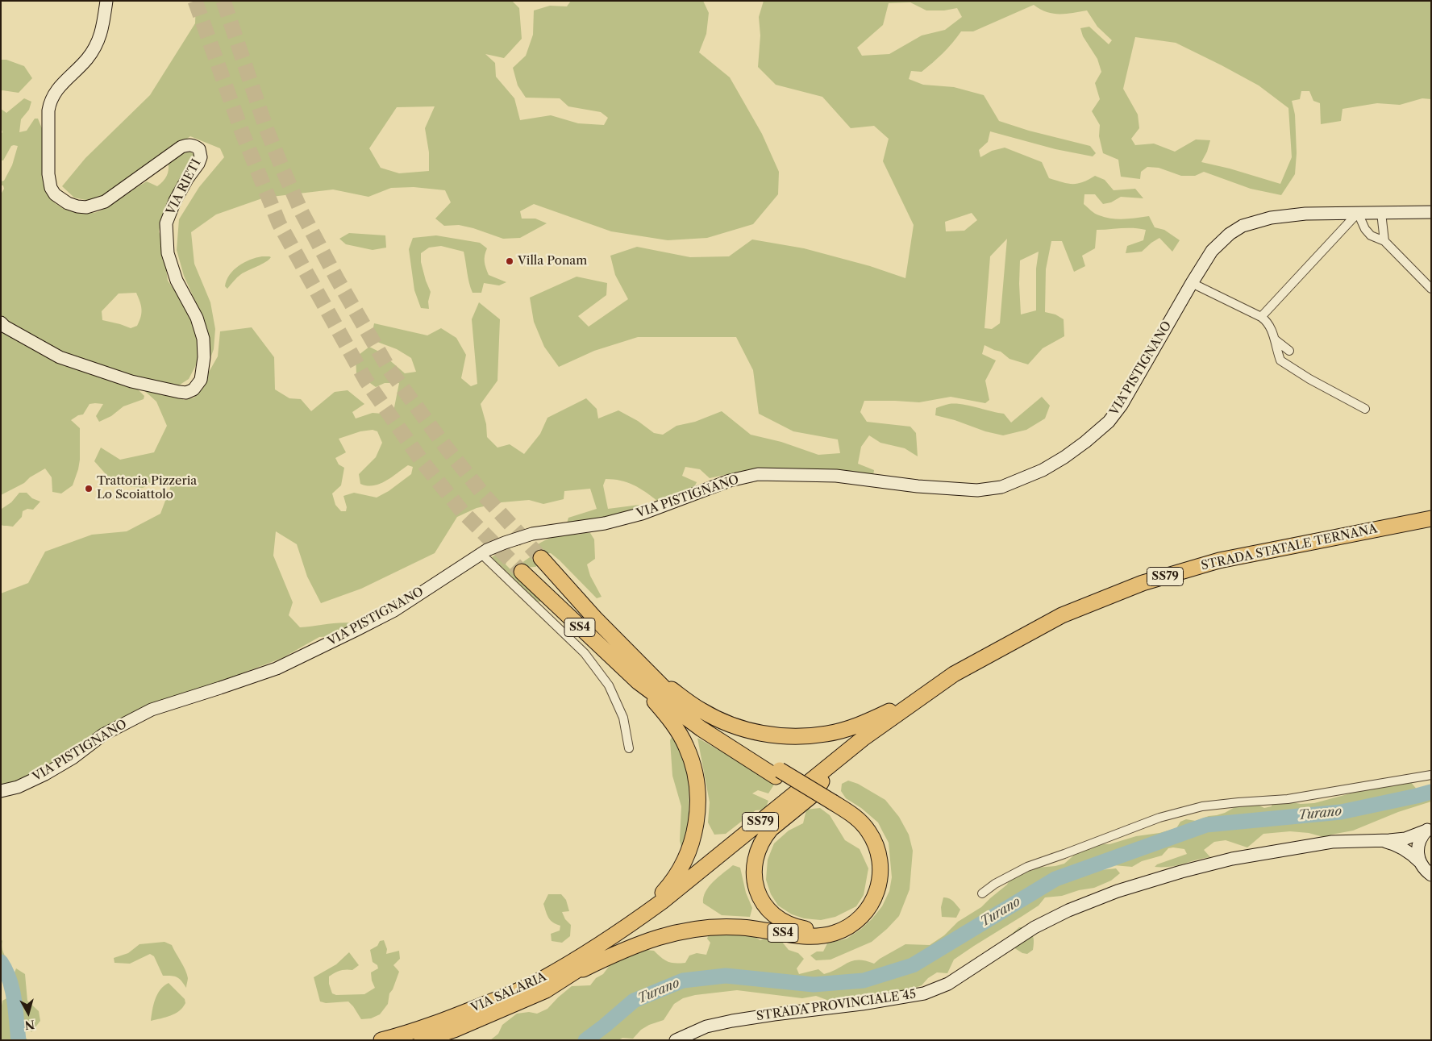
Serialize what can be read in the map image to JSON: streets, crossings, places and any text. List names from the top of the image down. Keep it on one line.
{"streets":{"highway":["STRADA STATALE TERNANA","SS79","SS4","VIA SALARIA"],"street":["VIA RIETI","VIA PISTIGNANO","STRADA PROVINCIALE 45"]},"crossings":[["STRADA STATALE TERNANA","SS4"],["STRADA STATALE TERNANA","VIA SALARIA"],["SS4","VIA SALARIA"]],"water":["Turano"],"places":["Villa Ponam","Trattoria Pizzeria Lo Scoiattolo"],"north":"bottom"}
